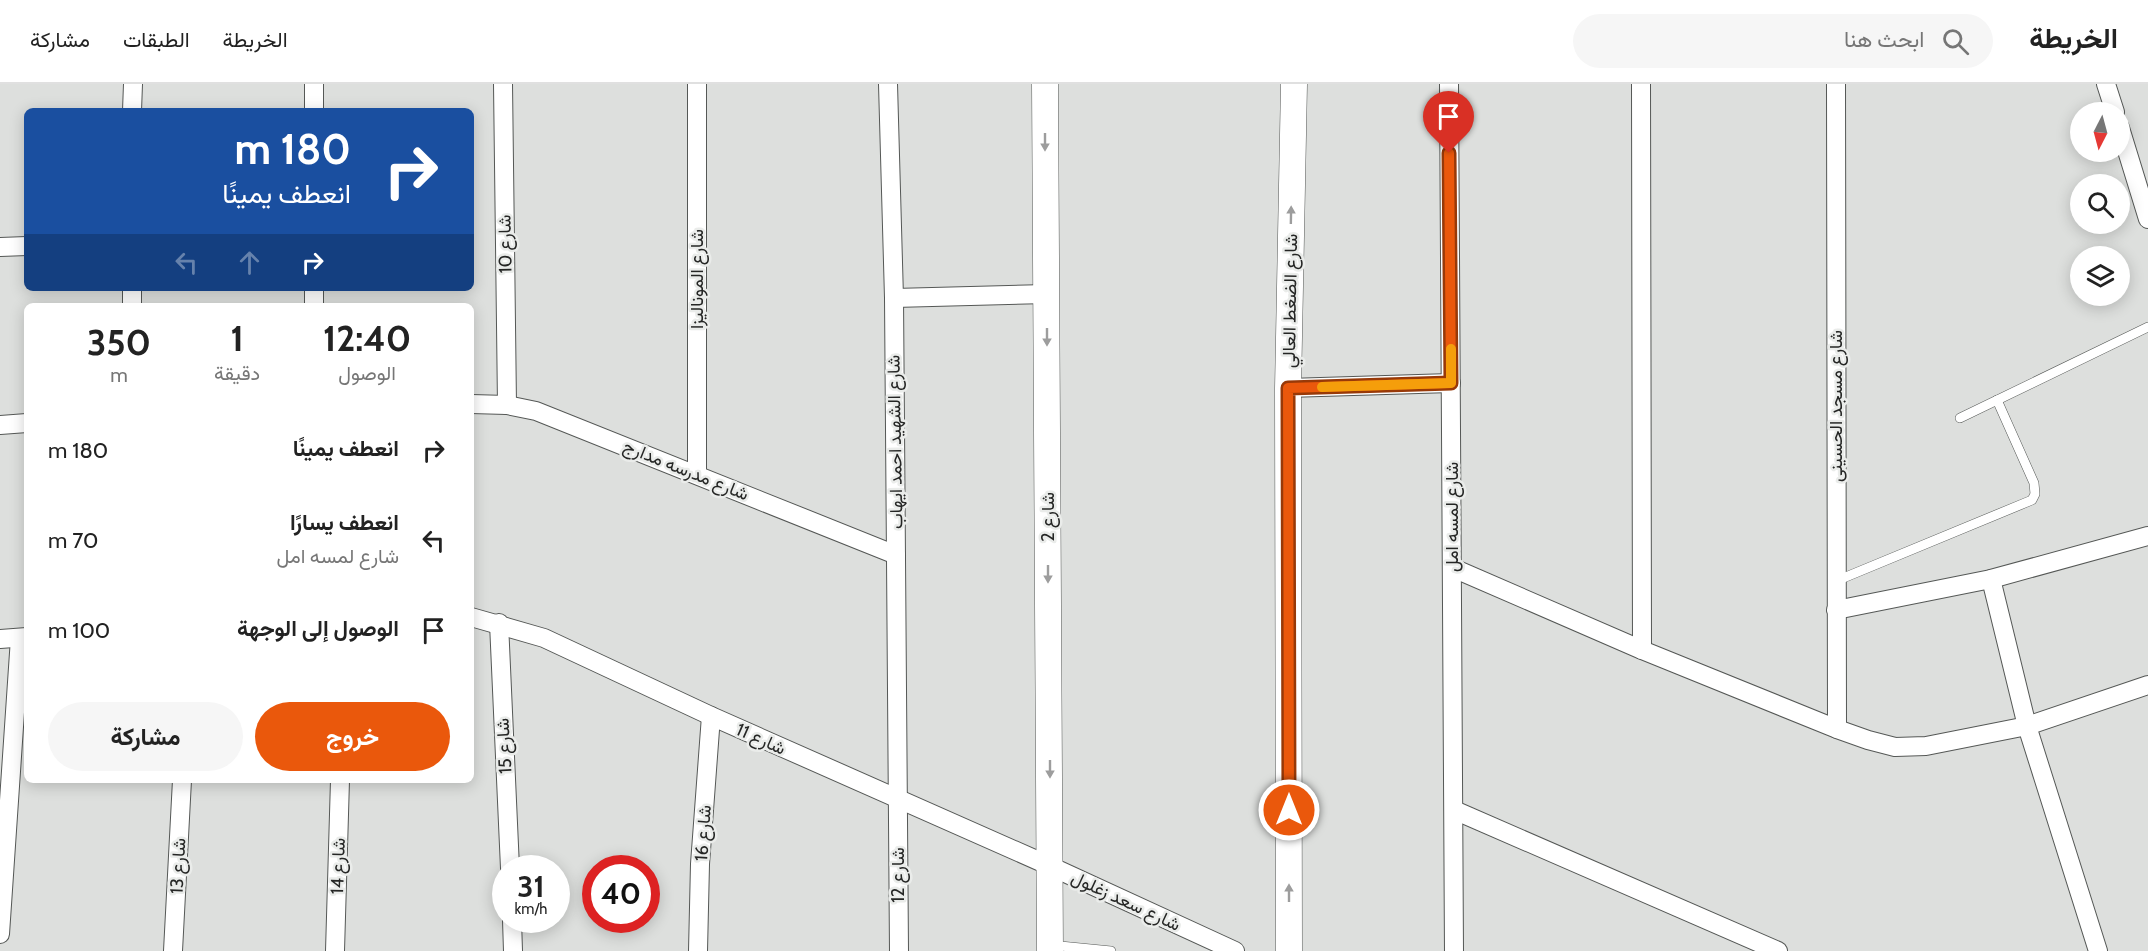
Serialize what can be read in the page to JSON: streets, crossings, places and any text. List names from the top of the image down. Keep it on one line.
{"streets":{"street":["شارع 10","شارع الموناليزا","شارع الضغط العالي","شارع مسجد الحسينى","شارع الشهيد احمد ايهاب","شارع مدرسه مدارج","شارع 2","شارع لمسه امل","شارع 11","شارع 15","شارع 16","شارع 13","شارع 14","شارع 12","شارع سعد زغلول"]},"crossings":[["شارع 10","شارع مدرسه مدارج"],["شارع الموناليزا","شارع مدرسه مدارج"],["شارع الشهيد احمد ايهاب","شارع مدرسه مدارج"],["شارع الشهيد احمد ايهاب","شارع 11"],["شارع الشهيد احمد ايهاب","شارع 12"],["شارع 2","شارع 11"],["شارع 2","شارع سعد زغلول"],["شارع 11","شارع 15"],["شارع 11","شارع 16"],["شارع 11","شارع 12"],["شارع 11","شارع سعد زغلول"]],"one_way":["شارع الضغط العالي","شارع 2"],"north":"bottom","page":{"header":"الخريطة","search":"ابحث هنا","nav":["الخريطة","الطبقات","مشاركة"],"turn":["180 m","انعطف يمينًا"],"eta":["12:40","الوصول","1","دقيقة","350","m"],"list":[{"name":"انعطف يمينًا","value":"180 m"},{"name":"انعطف يسارًا","note":"شارع لمسه امل","value":"70 m"},{"name":"الوصول إلى الوجهة","value":"100 m"}],"buttons":["خروج","مشاركة"],"speed":"31 km/h","limit":"40"}}
